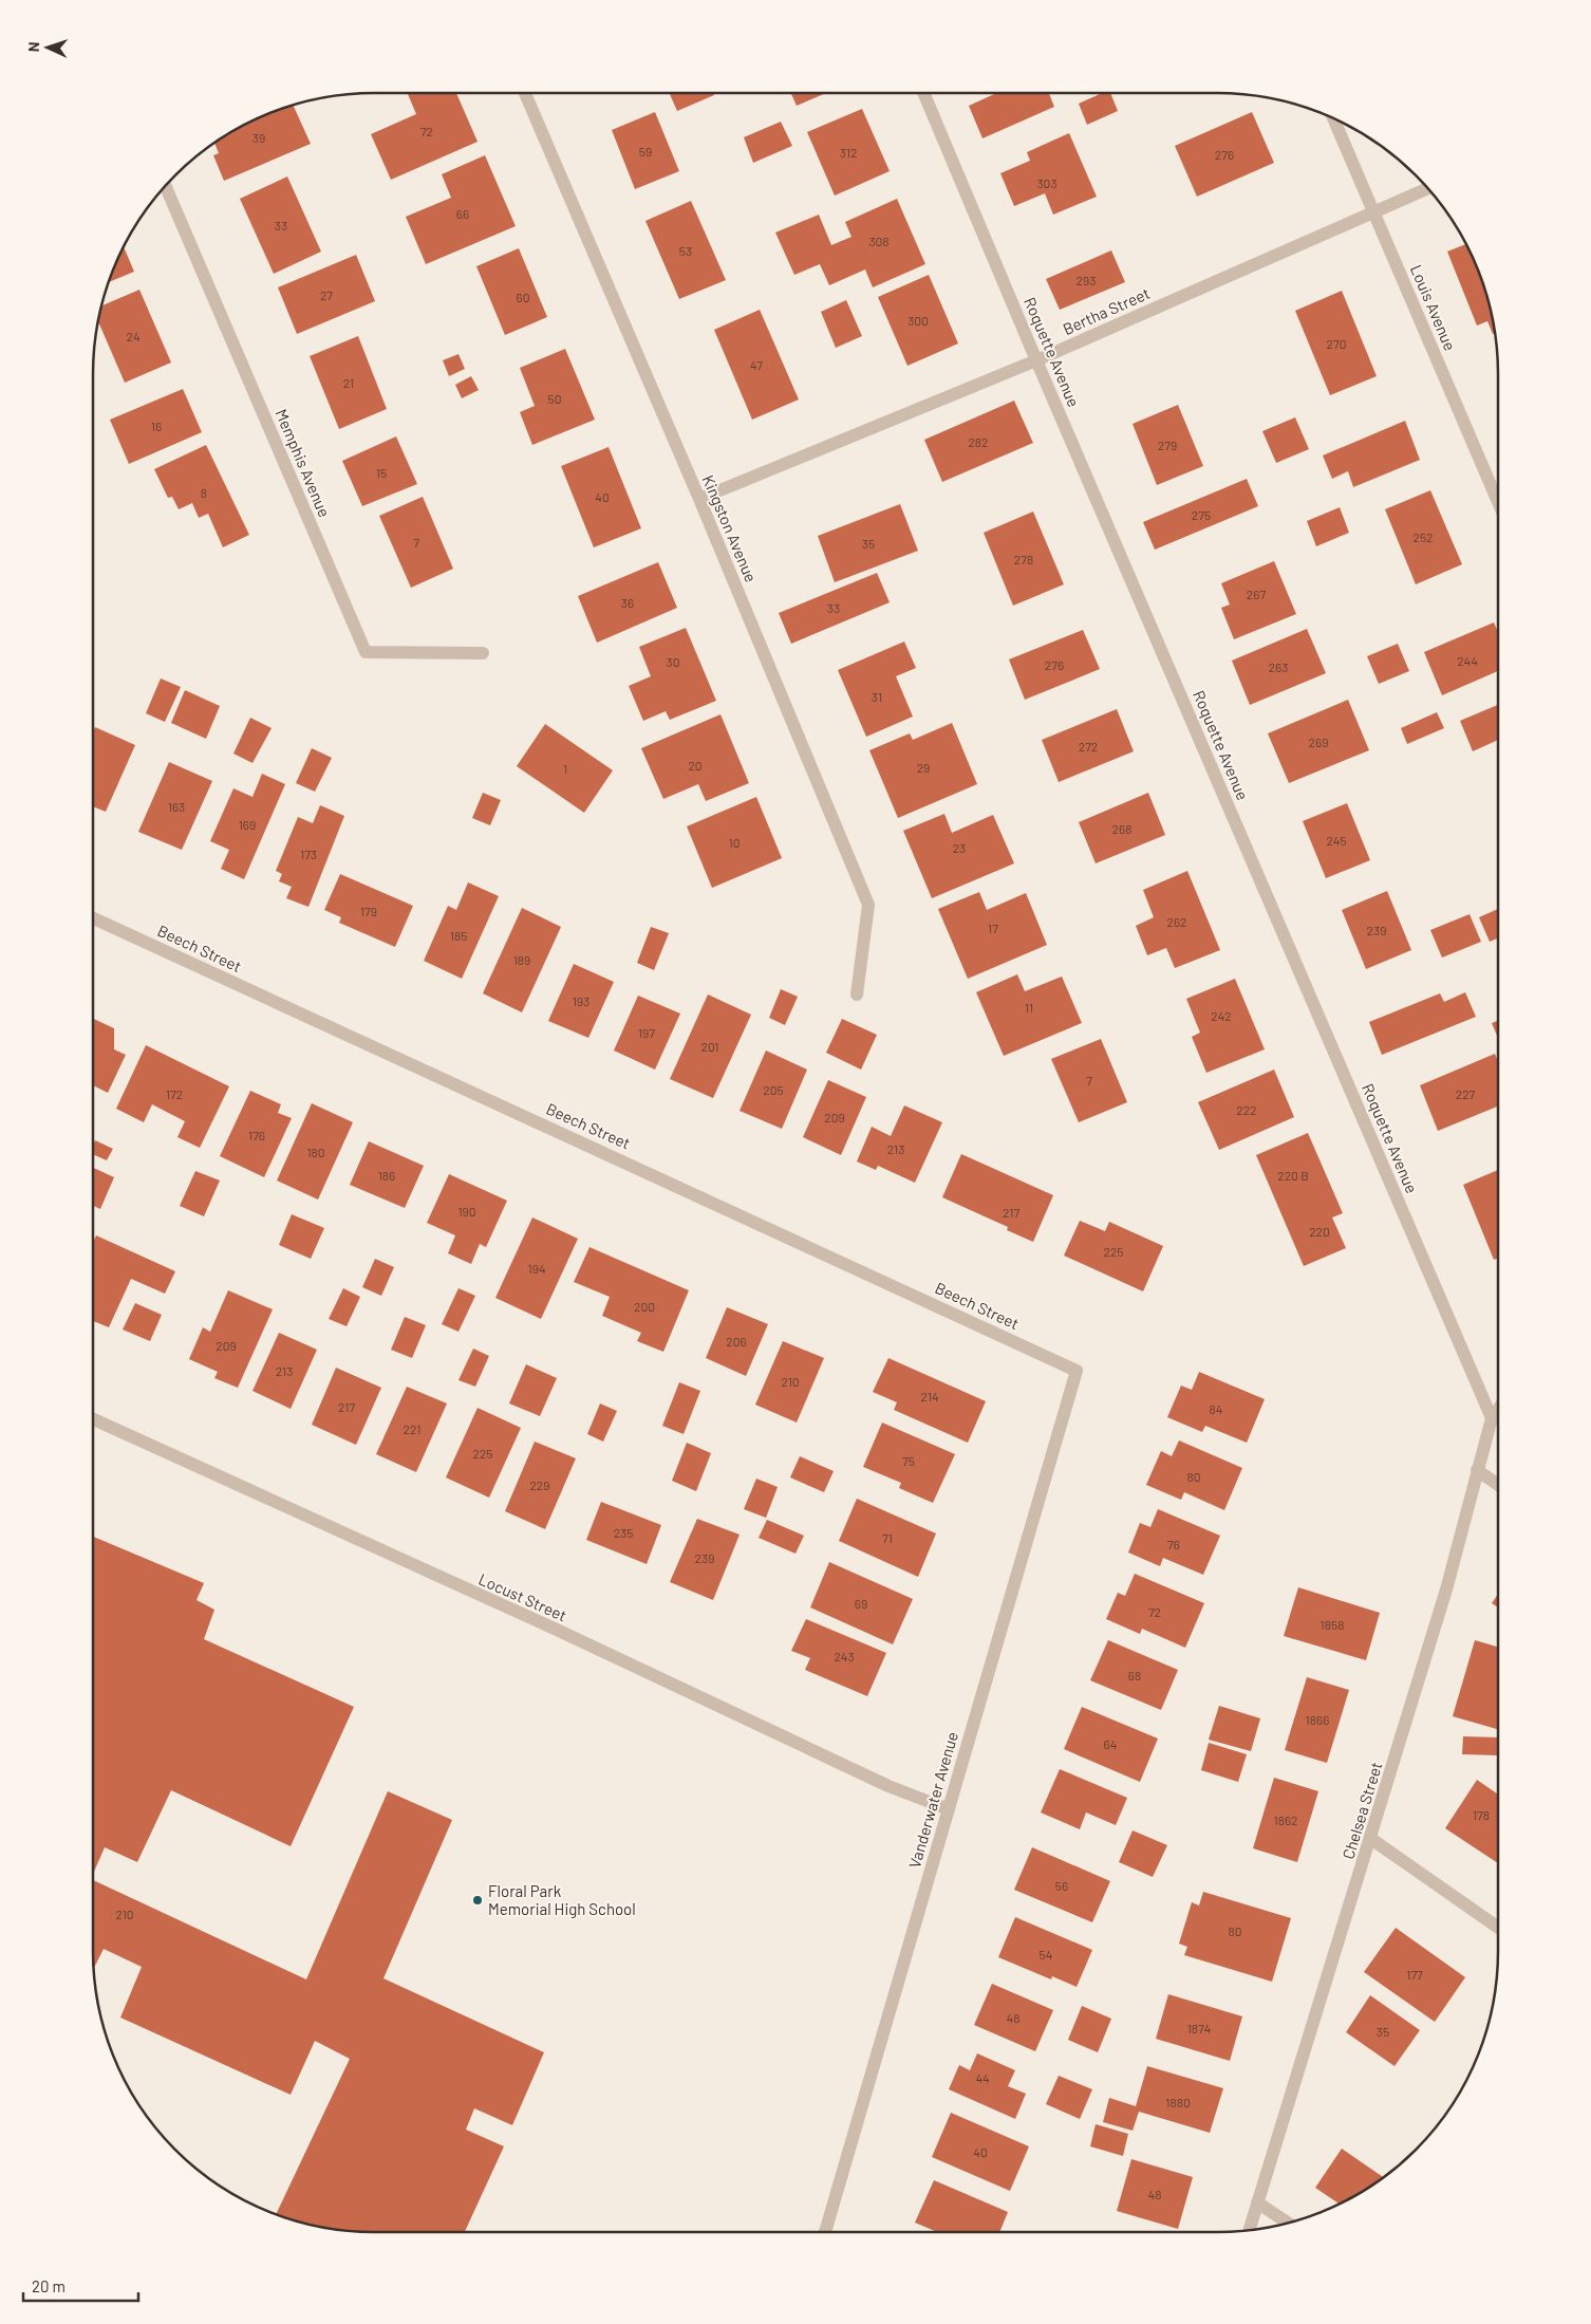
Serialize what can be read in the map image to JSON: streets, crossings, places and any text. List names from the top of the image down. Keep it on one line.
{"streets":{"street":["Louis Avenue","Bertha Street","Roquette Avenue","Memphis Avenue","Kingston Avenue","Beech Street","Locust Street","Vanderwater Avenue","Chelsea Street"]},"crossings":[["Louis Avenue","Bertha Street"],["Bertha Street","Roquette Avenue"],["Bertha Street","Kingston Avenue"],["Roquette Avenue","Chelsea Street"],["Beech Street","Vanderwater Avenue"],["Locust Street","Vanderwater Avenue"]],"places":["Floral Park Memorial High School"],"house_numbers":["72","39","59","312","276","303","66","33","308","53","293","27","60","300","24","270","47","21","50","16","282","279","15","8","40","275","252","7","35","278","267","36","33","244","30","276","263","31","269","272","20","29","1","163","169","268","245","10","23","173","179","262","17","239","185","189","193","11","242","197","201","7","205","172","227","222","209","176","213","180","186","220 B","190","217","220","225","194","200","206","209","213","210","214","217","84","221","225","75","80","229","235","71","76","239","69","72","1858","243","68","1866","64","178","1862","56","210","80","54","177","48","1874","35","44","1880","40","48"],"scale_bar":"20 m","north":"left"}
